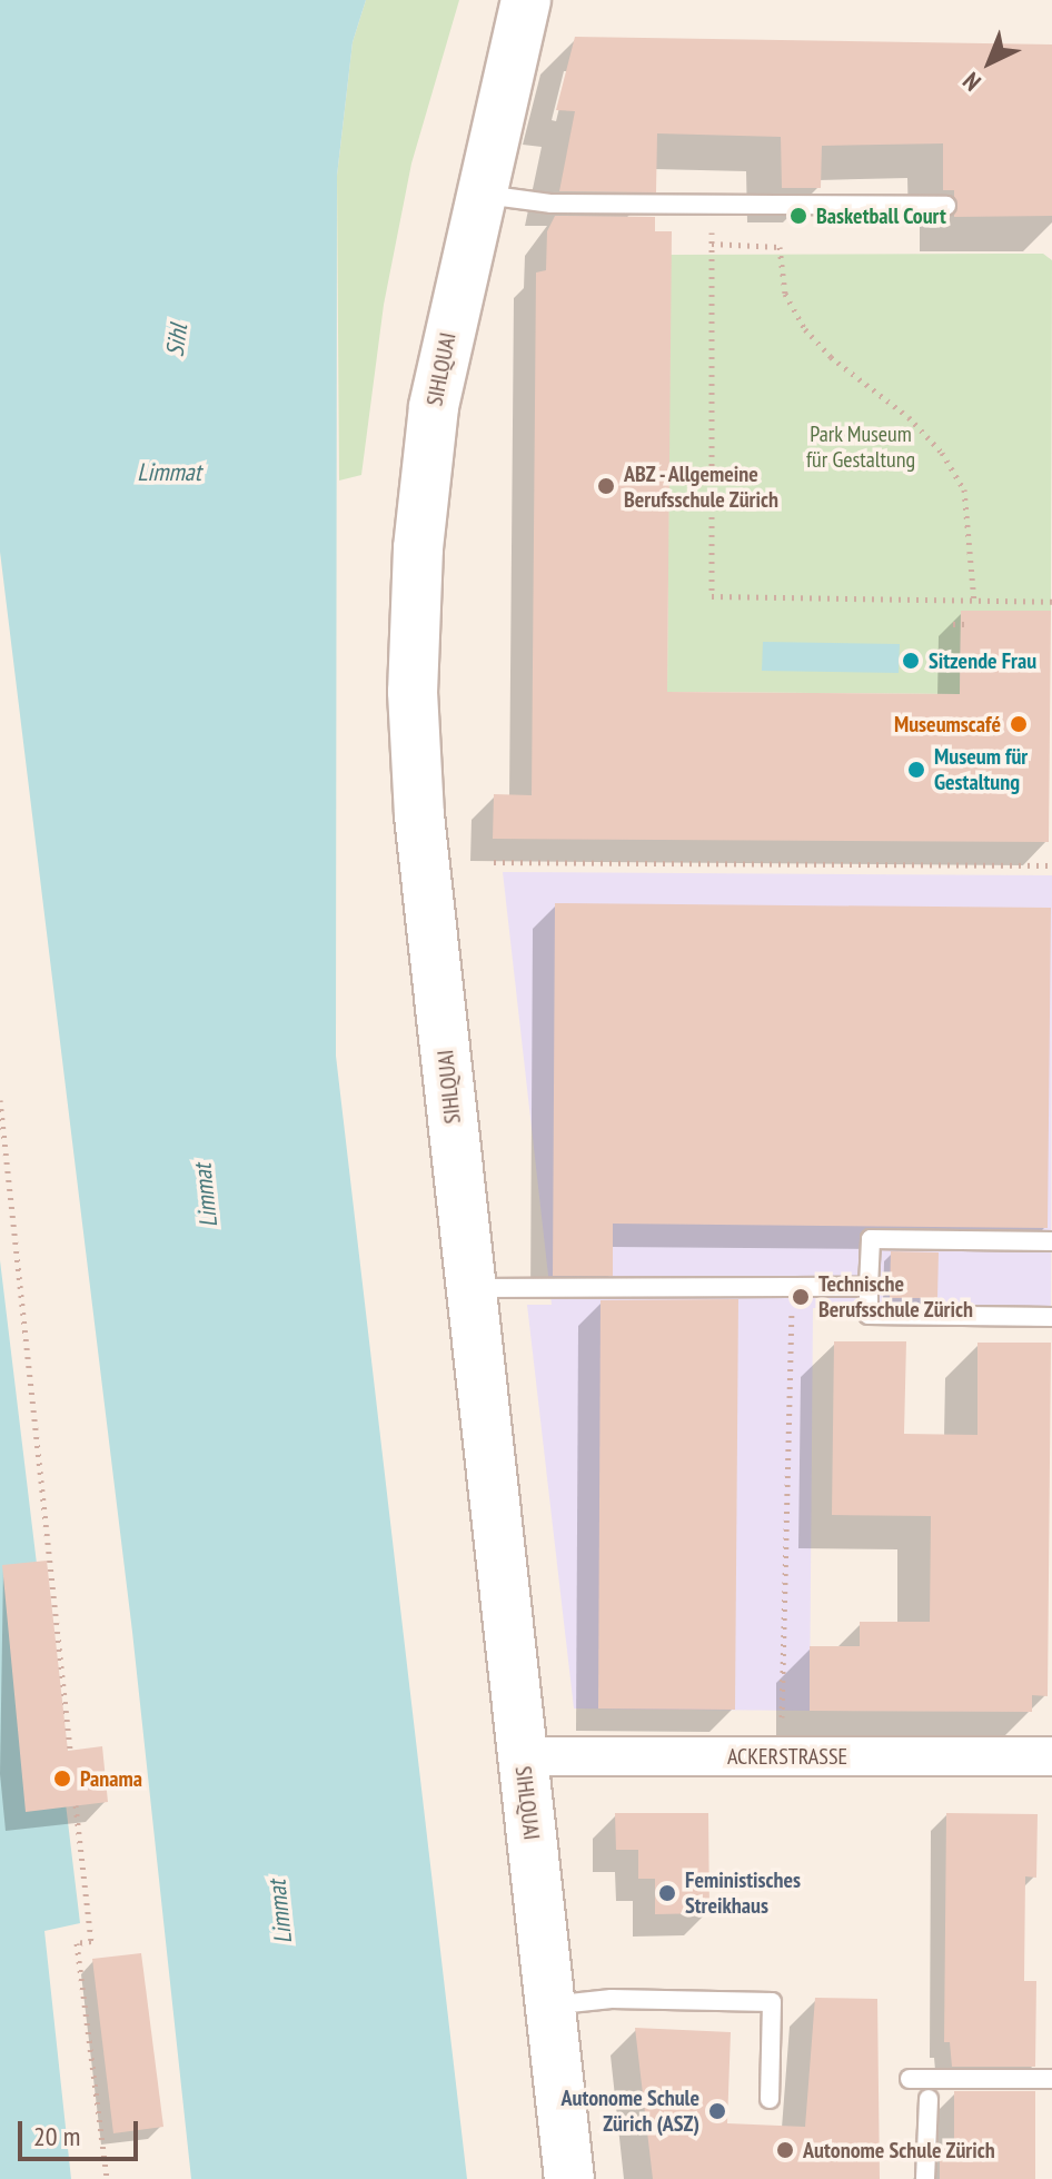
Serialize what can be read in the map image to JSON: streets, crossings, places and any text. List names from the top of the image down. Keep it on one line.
{"streets":{"street":["SIHLQUAI","ACKERSTRASSE"]},"crossings":[["SIHLQUAI","ACKERSTRASSE"]],"water":["Sihl","Limmat"],"parks":["Park Museum für Gestaltung"],"places":["Basketball Court","ABZ - Allgemeine Berufsschule Zürich","Sitzende Frau","Museumscafé","Museum für Gestaltung","Technische Berufsschule Zürich","Panama","Feministisches Streikhaus","Autonome Schule Zürich (ASZ)","Autonome Schule Zürich"],"scale_bar":"20 m","north":"bottom left"}
